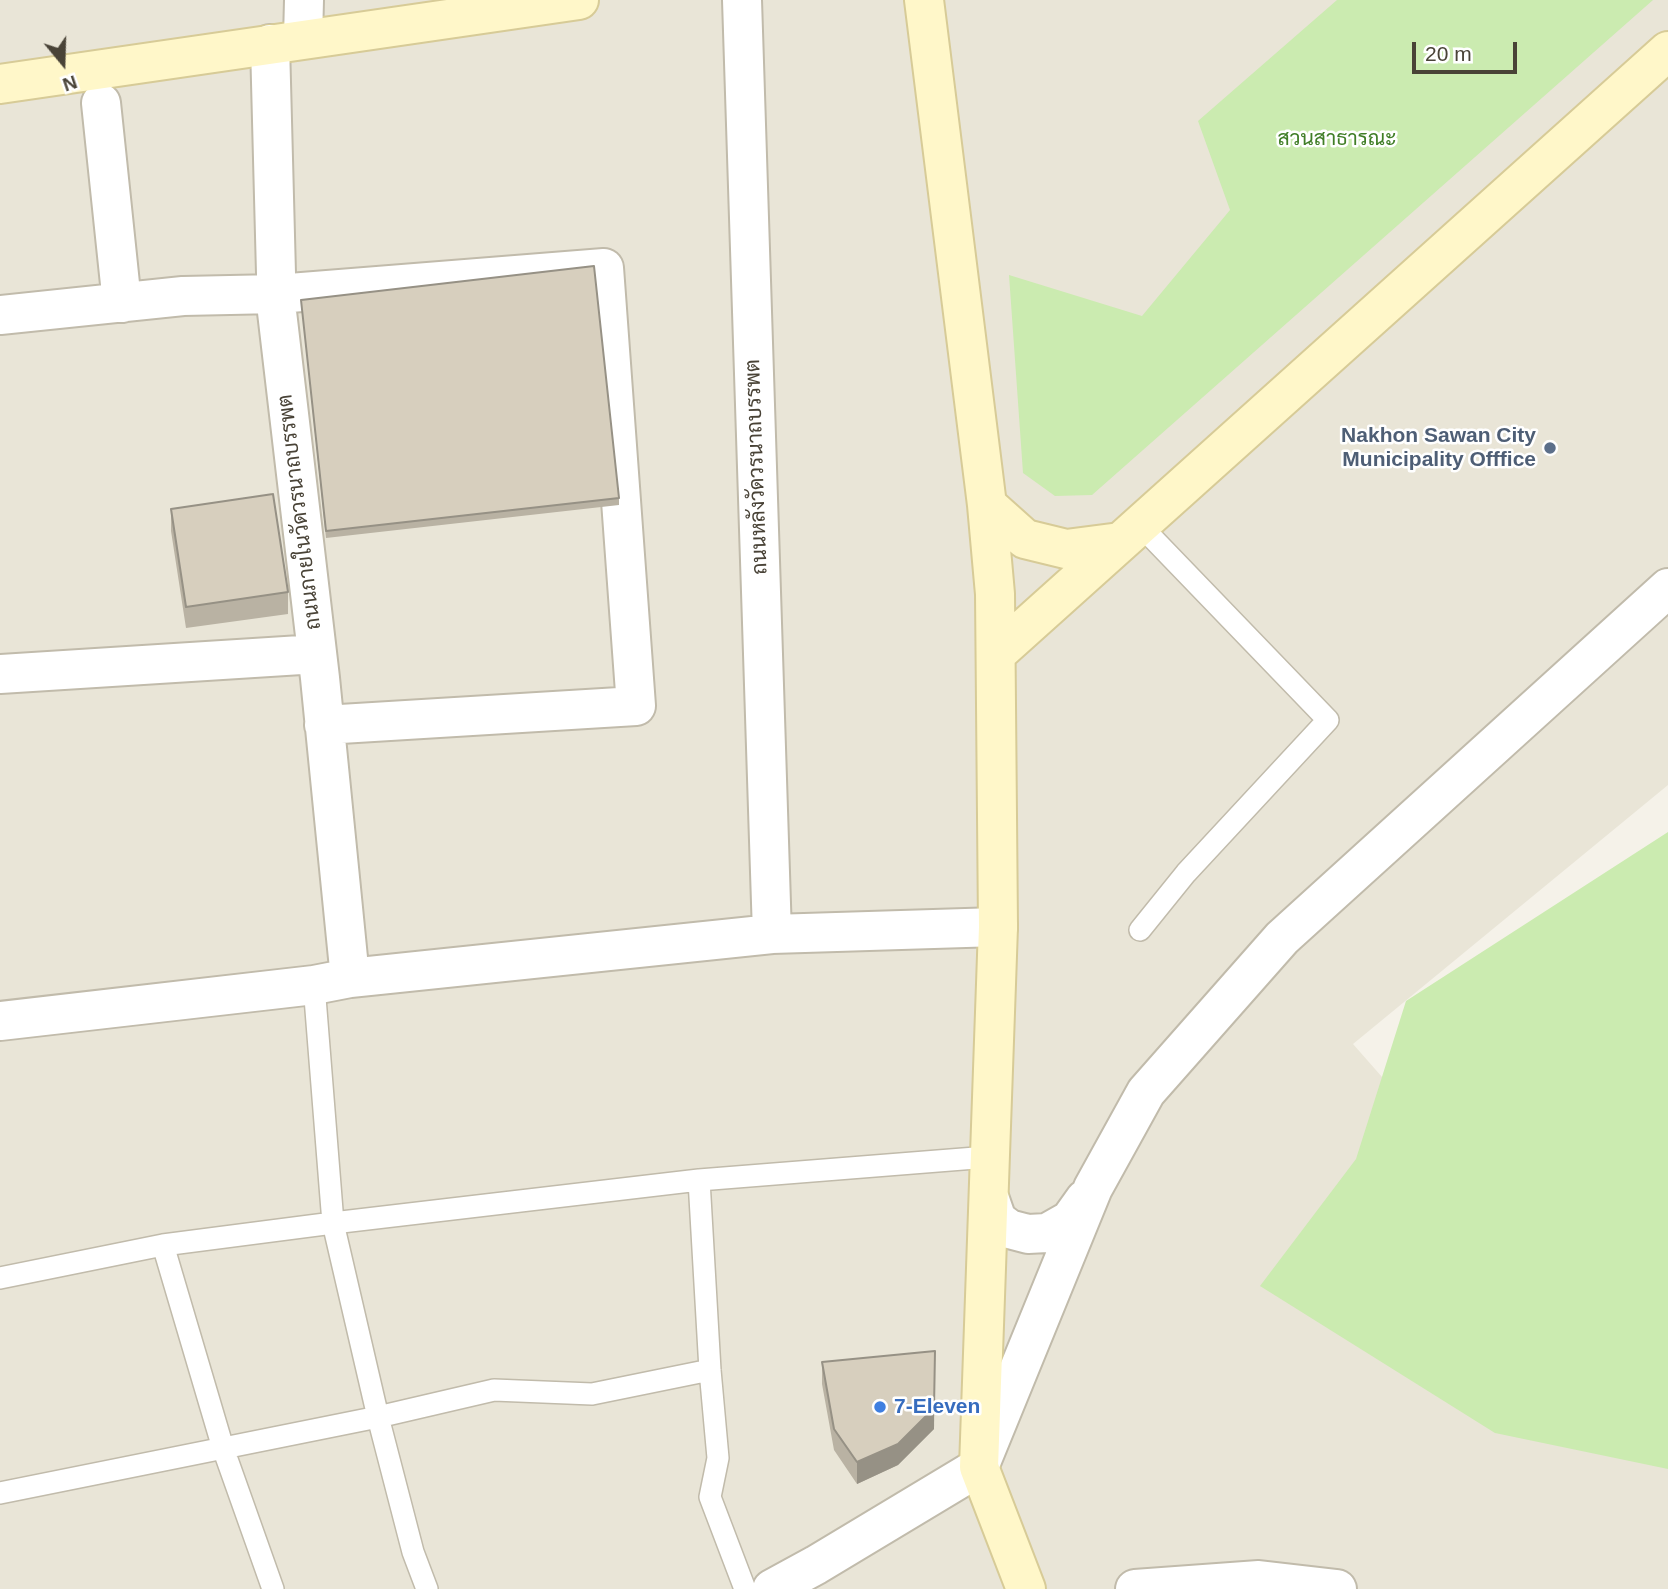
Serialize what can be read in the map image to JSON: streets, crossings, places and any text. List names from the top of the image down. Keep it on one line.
{"streets":{"street":["ถนนหลังวัดวรนาถบรรพต","ถนนภายในวัดวรนาถบรรพต"]},"parks":["สวนสาธารณะ"],"places":["Nakhon Sawan City Municipality Offfice","7-Eleven"],"scale_bar":"20 m","north":"bottom"}
